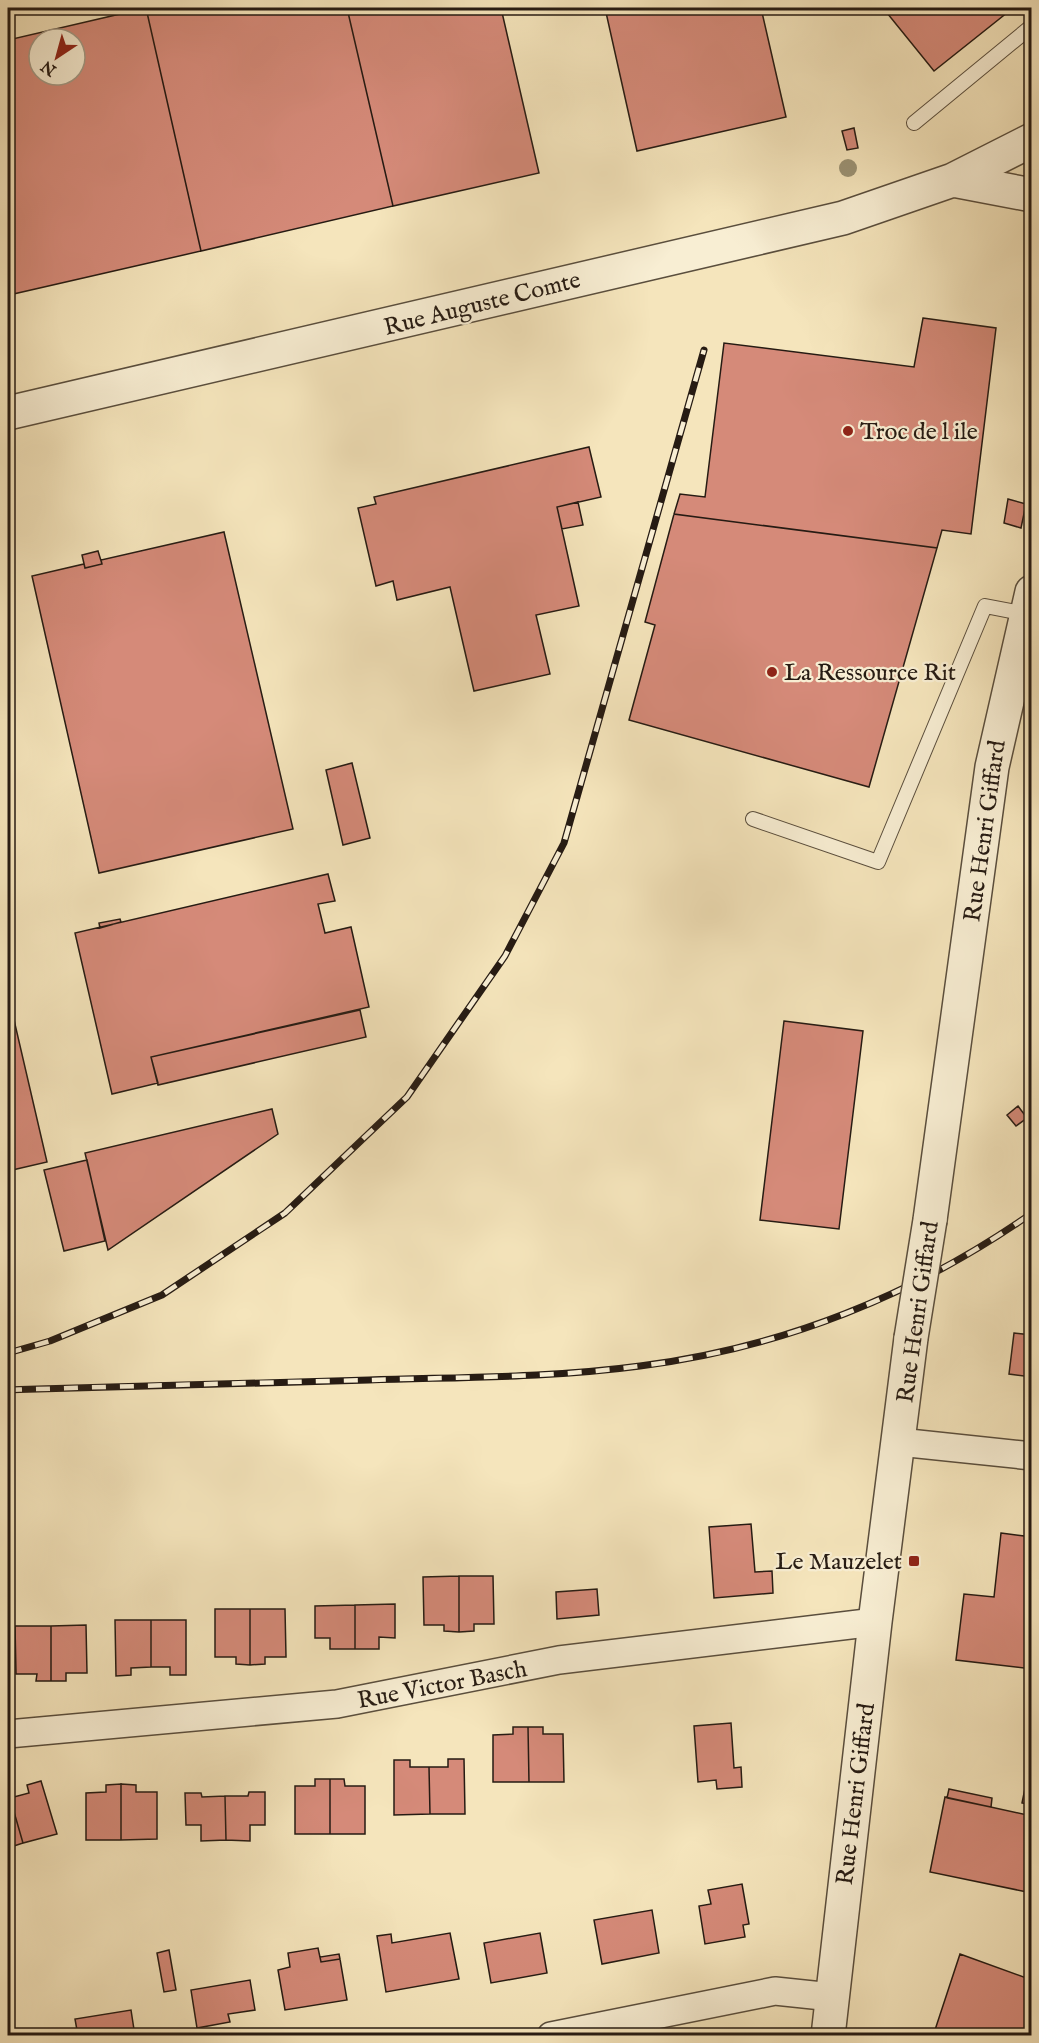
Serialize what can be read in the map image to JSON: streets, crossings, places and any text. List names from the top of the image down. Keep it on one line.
{"streets":{"street":["Rue Auguste Comte","Rue Henri Giffard","Rue Victor Basch"]},"crossings":[["Rue Henri Giffard","Rue Victor Basch"]],"places":{"other":["Troc de l ile","La Ressource Rit"],"transit":["Le Mauzelet"]},"north":"bottom left"}
